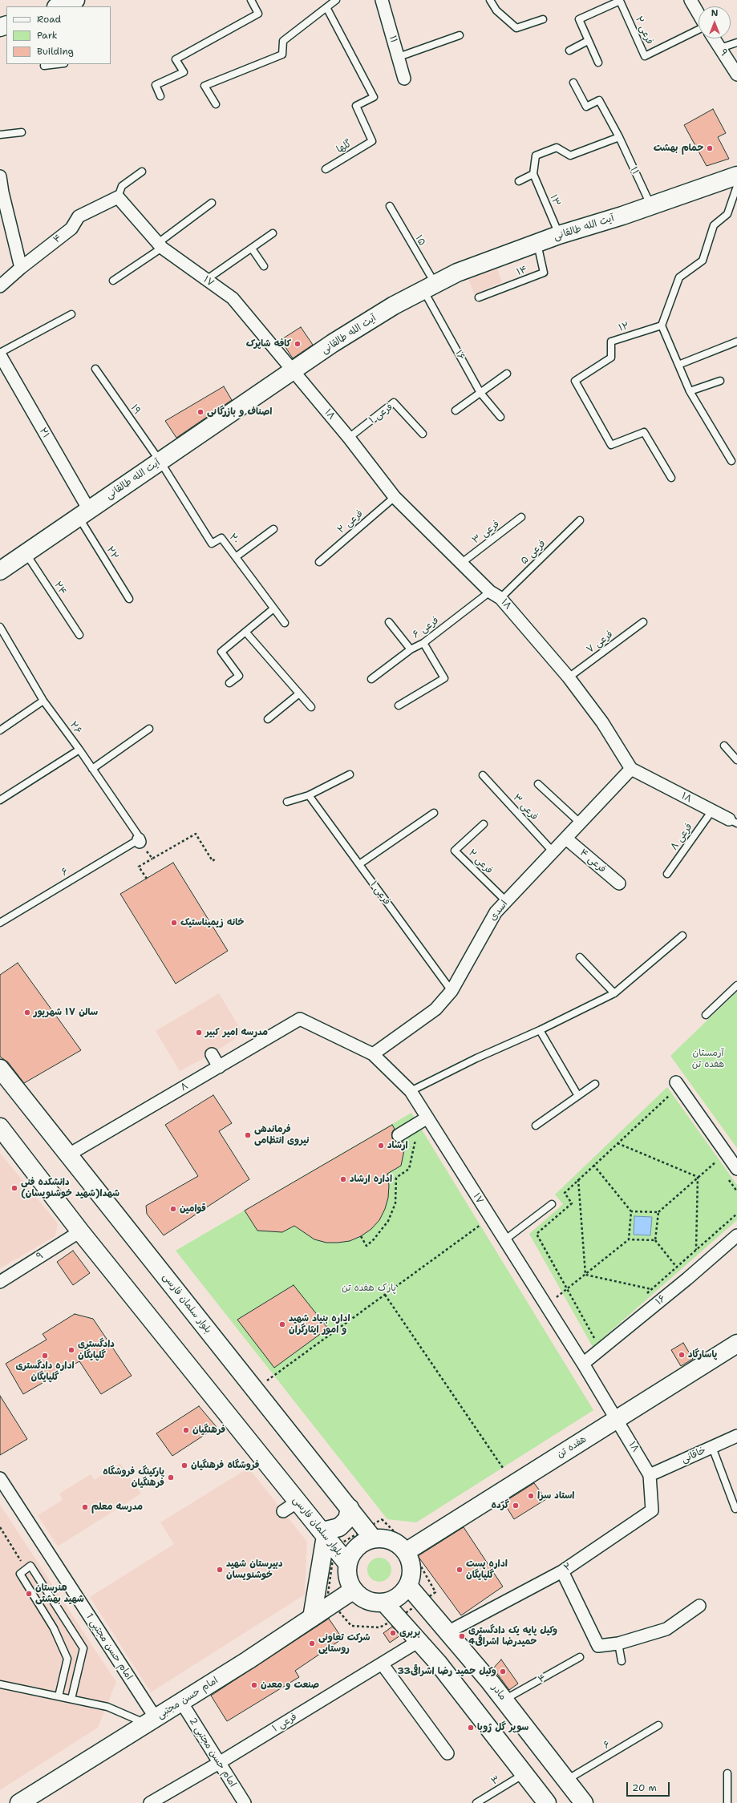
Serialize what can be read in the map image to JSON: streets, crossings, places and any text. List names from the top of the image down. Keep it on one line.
{"streets":{"main road":["آیت الله طالقانی","بلوار سلمان فارسی","هفده تن","مادر","امام حسن مجتبی"],"street":["۱۱","۹","۴","۱۷","۱۶","فرعی ۱","۱۸","۲۱","فرعی ۴","اسدی","۸","خاقانی","۲","امام حسن مجتبی 1","امام حسن مجتبی 2"],"lane":["فرعی ۲","گلها","۱۳","۱۵","۱۴","۱۲","۱۹","فرعی ۳","۲۰","فرعی ۵","۲۲","۲۴","فرعی ۶","فرعی ۷","۲۶","فرعی ۸","۶","۳"]},"crossings":[["فرعی ۲","۱۸"],["فرعی ۲","اسدی"],["۱۱","آیت الله طالقانی"],["۹","بلوار سلمان فارسی"],["۱۳","آیت الله طالقانی"],["آیت الله طالقانی","۱۵"],["آیت الله طالقانی","۱۴"],["آیت الله طالقانی","۱۷"],["آیت الله طالقانی","۱۶"],["آیت الله طالقانی","۱۹"],["آیت الله طالقانی","۱۸"],["آیت الله طالقانی","۲۱"],["آیت الله طالقانی","۲۰"],["آیت الله طالقانی","۲۲"],["آیت الله طالقانی","۲۴"],["۴","۱۷"],["۴","مادر"],["۱۵","۱۶"],["۱۷","۱۶"],["۱۷","۱۸"],["۱۷","اسدی"],["۱۷","۸"],["۱۷","هفده تن"],["۱۹","۲۰"],["فرعی ۱","۱۸"],["فرعی ۱","اسدی"],["فرعی ۱","امام حسن مجتبی 2"],["۱۸","فرعی ۳"],["۱۸","فرعی ۵"],["۱۸","فرعی ۶"],["۱۸","فرعی ۷"],["۱۸","فرعی ۸"],["۱۸","اسدی"],["۱۸","هفده تن"],["۱۸","خاقانی"],["۱۸","۲"],["۲۱","۲۲"],["فرعی ۳","اسدی"],["۲۶","۶"],["فرعی ۴","اسدی"],["۶","مادر"],["۸","بلوار سلمان فارسی"],["بلوار سلمان فارسی","هفده تن"],["بلوار سلمان فارسی","مادر"],["بلوار سلمان فارسی","امام حسن مجتبی"],["هفده تن","مادر"],["هفده تن","امام حسن مجتبی"],["خاقانی","۲"],["۲","مادر"],["امام حسن مجتبی 1","امام حسن مجتبی"],["مادر","امام حسن مجتبی"],["امام حسن مجتبی","امام حسن مجتبی 2"]],"parks":["آرمستان هفده تن","پارک هفده تن"],"places":["حمام بهشت","کافه شاپرک","اصناف و بازرگانی","خانه زیمیناستیک","سالن ۱۷ شهریور","مدرسه امیر کبیر","فرماندهی نیروی انتظامی","ارشاد","اداره ارشاد","دانشکده فنی شهدا(شهید خوشنویسان)","قوامین","اداره بنیاد شهید و امور ایثارگران","دادگستری گلپایگان","پاسارگاد","اداره دادگستری گلپایگان","فرهنگیان","فروشگاه فرهنگیان","پارکینگ فروشگاه فرهنگیان","استاد سرا","گرده","مدرسه معلم","دبیرستان شهید خوشنویسان","اداره پست گلپایگان","هنرستان شهید بهشتی","بربری","وکیل پایه یک دادگستری حمیدرضا اشراقی4","شرکت تعاونی روستایی","وکیل حمید رضا اشراقی33","صنعت و معدن","سوپر گل ژوبا"],"legend":["Road","Park","Building"],"scale_bar":"20 m","north":"top"}
